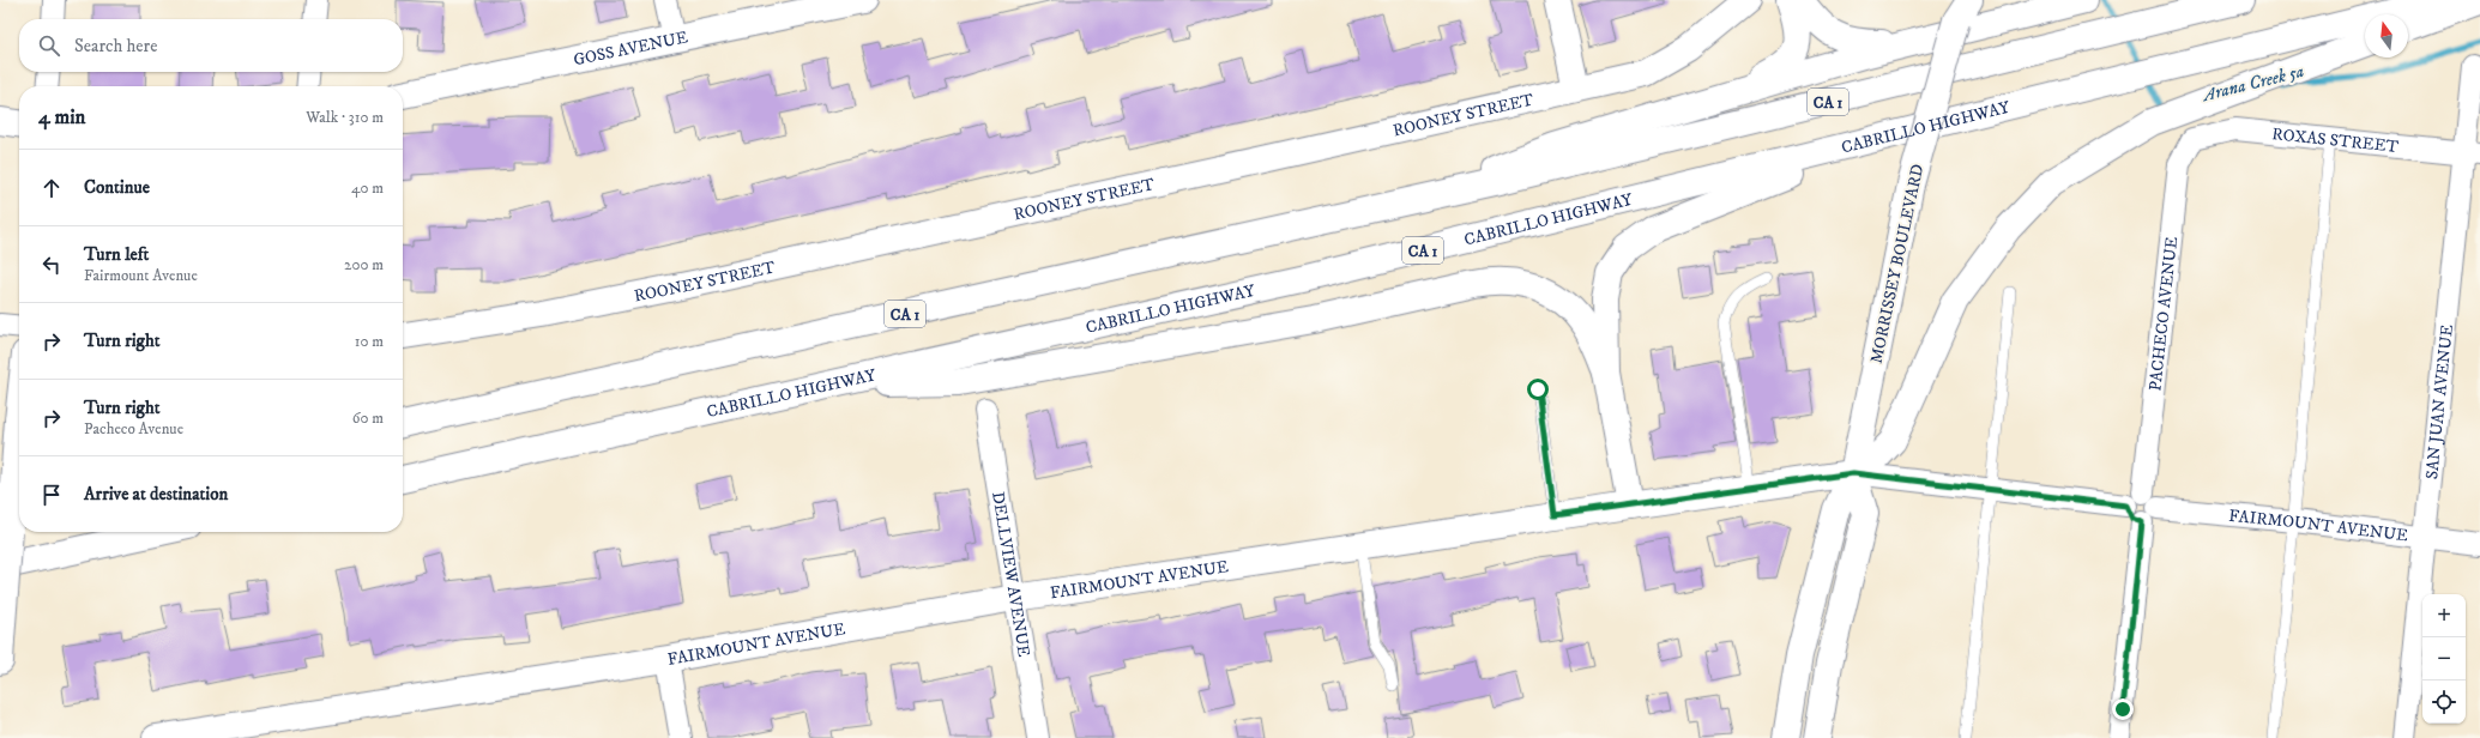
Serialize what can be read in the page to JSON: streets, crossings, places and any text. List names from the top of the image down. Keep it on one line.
{"streets":{"main road":["GOSS AVENUE","CA 1","ROONEY STREET","CABRILLO HIGHWAY","MORRISSEY BOULEVARD","FAIRMOUNT AVENUE"],"street":["ROXAS STREET","PACHECO AVENUE","SAN JUAN AVENUE","DELLVIEW AVENUE"]},"crossings":[["ROXAS STREET","PACHECO AVENUE"],["ROXAS STREET","SAN JUAN AVENUE"],["MORRISSEY BOULEVARD","FAIRMOUNT AVENUE"],["PACHECO AVENUE","FAIRMOUNT AVENUE"],["SAN JUAN AVENUE","FAIRMOUNT AVENUE"],["FAIRMOUNT AVENUE","DELLVIEW AVENUE"]],"water":["Arana Creek 5a"],"north":"top","page":{"search":"Search here","heading":["4 min","Walk · 310 m"],"list":[["Continue","40 m"],["Turn left","Fairmount Avenue","200 m"],["Turn right","10 m"],["Turn right","Pacheco Avenue","60 m"],"Arrive at destination"],"map_buttons":["+","−"]}}
